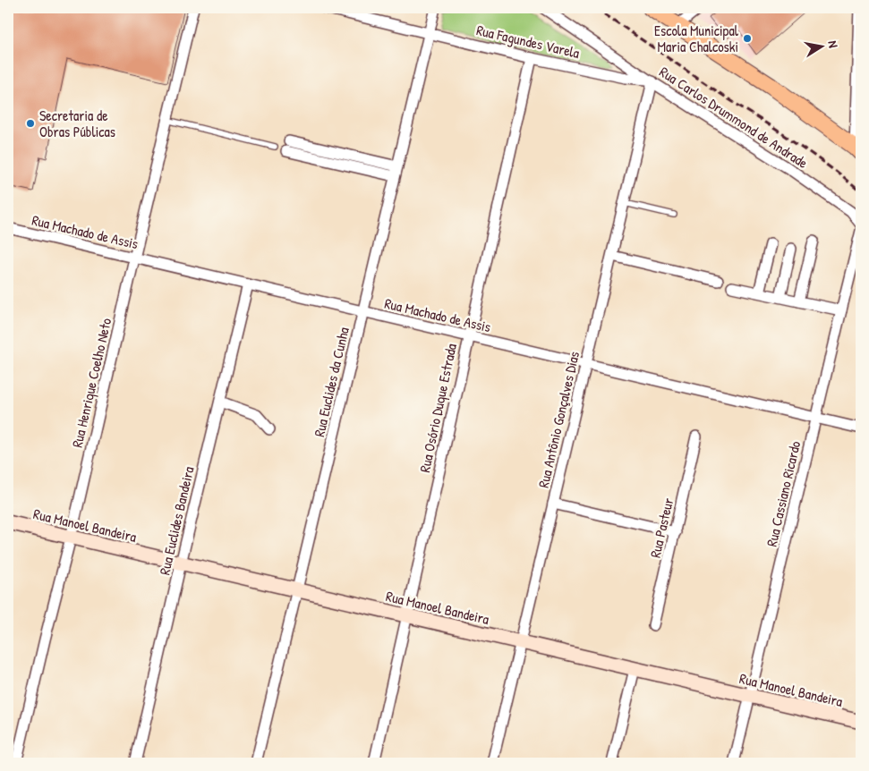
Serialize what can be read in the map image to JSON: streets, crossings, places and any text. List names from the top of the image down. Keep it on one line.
{"streets":{"street":["Rua Fagundes Varela","Rua Carlos Drummond de Andrade","Rua Machado de Assis","Rua Euclides da Cunha","Rua Henrique Coelho Neto","Rua Osório Duque Estrada","Rua Antônio Gonçalves Dias","Rua Cassiano Ricardo","Rua Euclides Bandeira","Rua Manoel Bandeira","Rua Pasteur"]},"crossings":[["Rua Fagundes Varela","Rua Carlos Drummond de Andrade"],["Rua Fagundes Varela","Rua Euclides da Cunha"],["Rua Fagundes Varela","Rua Osório Duque Estrada"],["Rua Fagundes Varela","Rua Antônio Gonçalves Dias"],["Rua Carlos Drummond de Andrade","Rua Antônio Gonçalves Dias"],["Rua Machado de Assis","Rua Euclides da Cunha"],["Rua Machado de Assis","Rua Henrique Coelho Neto"],["Rua Machado de Assis","Rua Osório Duque Estrada"],["Rua Machado de Assis","Rua Antônio Gonçalves Dias"],["Rua Machado de Assis","Rua Cassiano Ricardo"],["Rua Machado de Assis","Rua Euclides Bandeira"],["Rua Euclides da Cunha","Rua Manoel Bandeira"],["Rua Henrique Coelho Neto","Rua Manoel Bandeira"],["Rua Osório Duque Estrada","Rua Manoel Bandeira"],["Rua Antônio Gonçalves Dias","Rua Manoel Bandeira"],["Rua Cassiano Ricardo","Rua Manoel Bandeira"],["Rua Euclides Bandeira","Rua Manoel Bandeira"]],"places":["Escola Municipal Maria Chalcoski","Secretaria de Obras Públicas"],"north":"right"}
